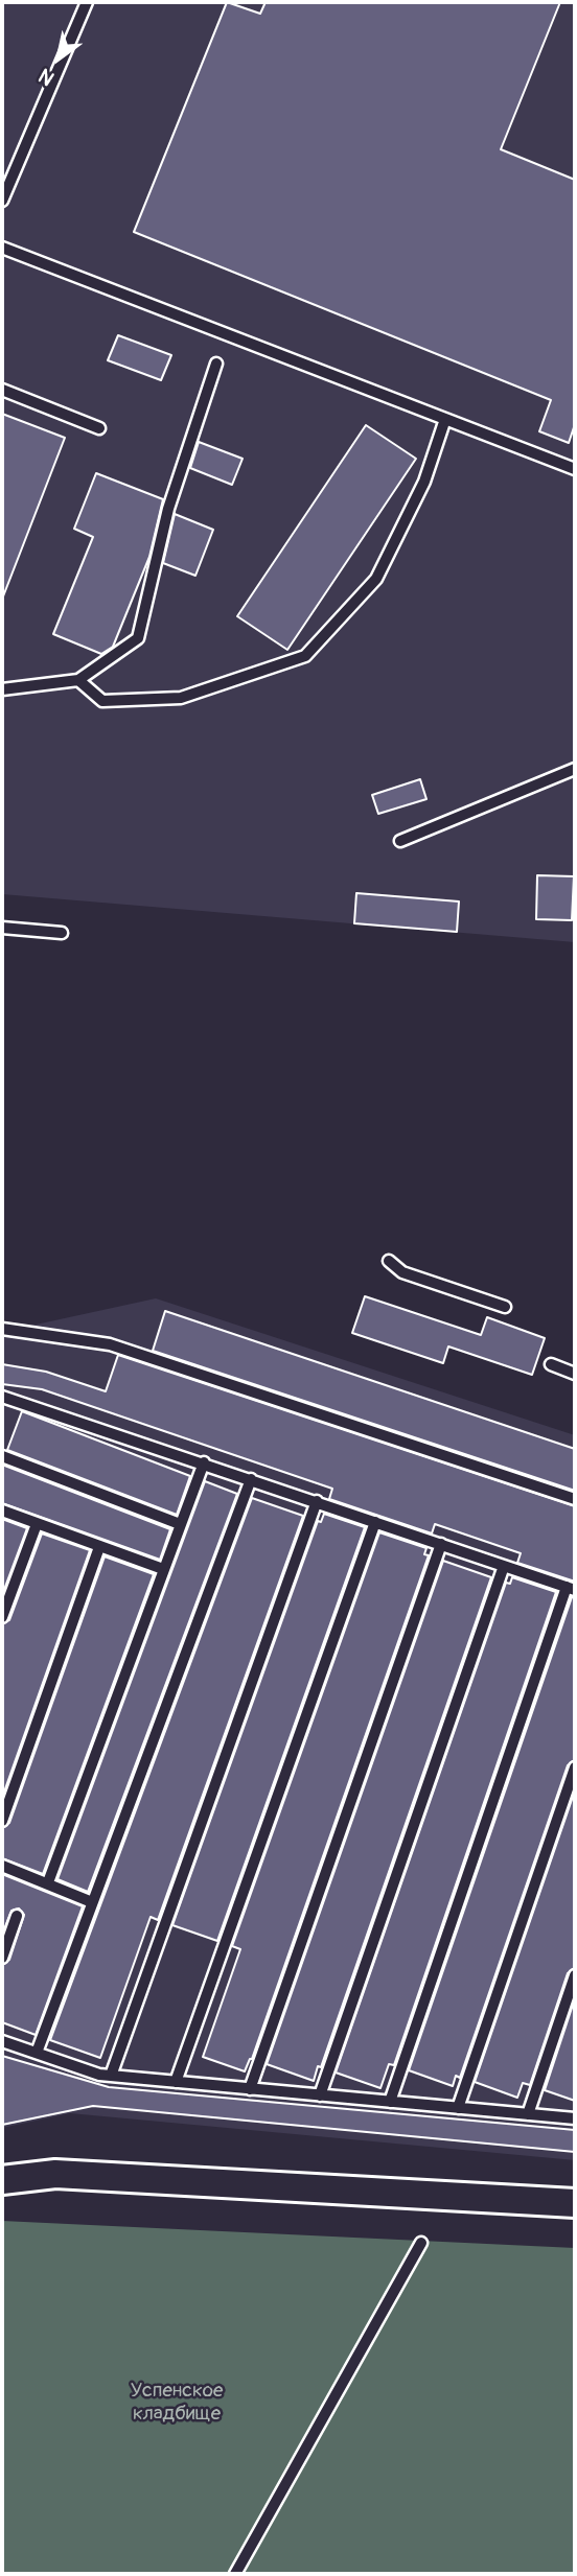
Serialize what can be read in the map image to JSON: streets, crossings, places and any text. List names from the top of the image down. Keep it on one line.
{"parks":["Успенское кладбище"],"north":"bottom left"}
